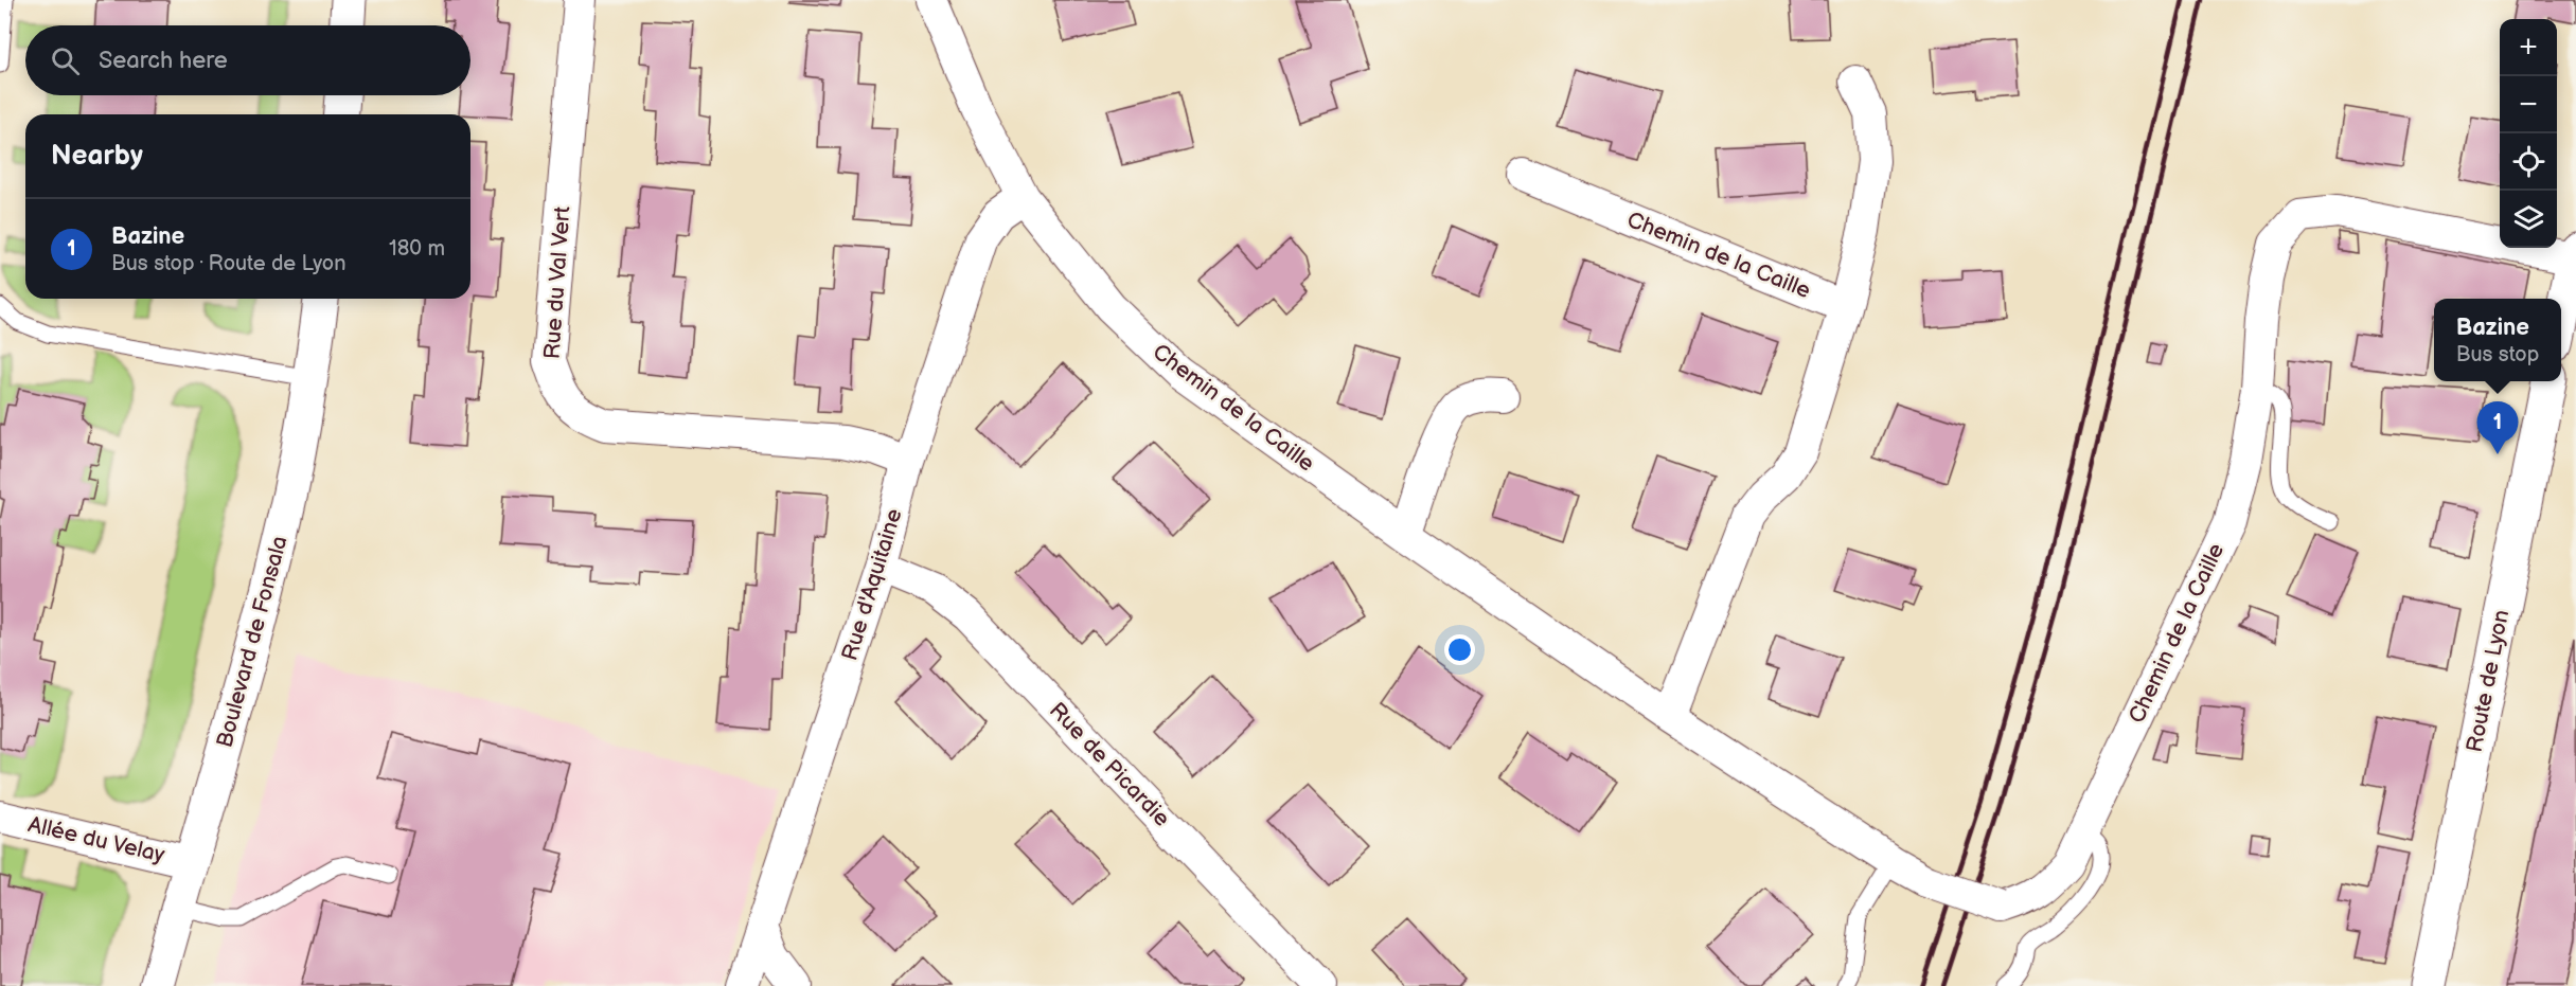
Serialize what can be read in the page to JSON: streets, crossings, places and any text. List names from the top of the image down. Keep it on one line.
{"streets":{"street":["Chemin de la Caille","Rue du Val Vert","Rue d'Aquitaine","Boulevard de Fonsala","Route de Lyon","Rue de Picardie","Allée du Velay"]},"crossings":[["Chemin de la Caille","Rue d'Aquitaine"],["Rue du Val Vert","Rue d'Aquitaine"],["Rue d'Aquitaine","Rue de Picardie"],["Boulevard de Fonsala","Allée du Velay"]],"page":{"map_buttons":["+","−"],"search":"Search here","heading":"Nearby","list":[{"mark":"1","name":"Bazine","note":"Bus stop · Route de Lyon","value":"180 m"}],"popup":["Bazine","Bus stop"],"pins":"1"}}
